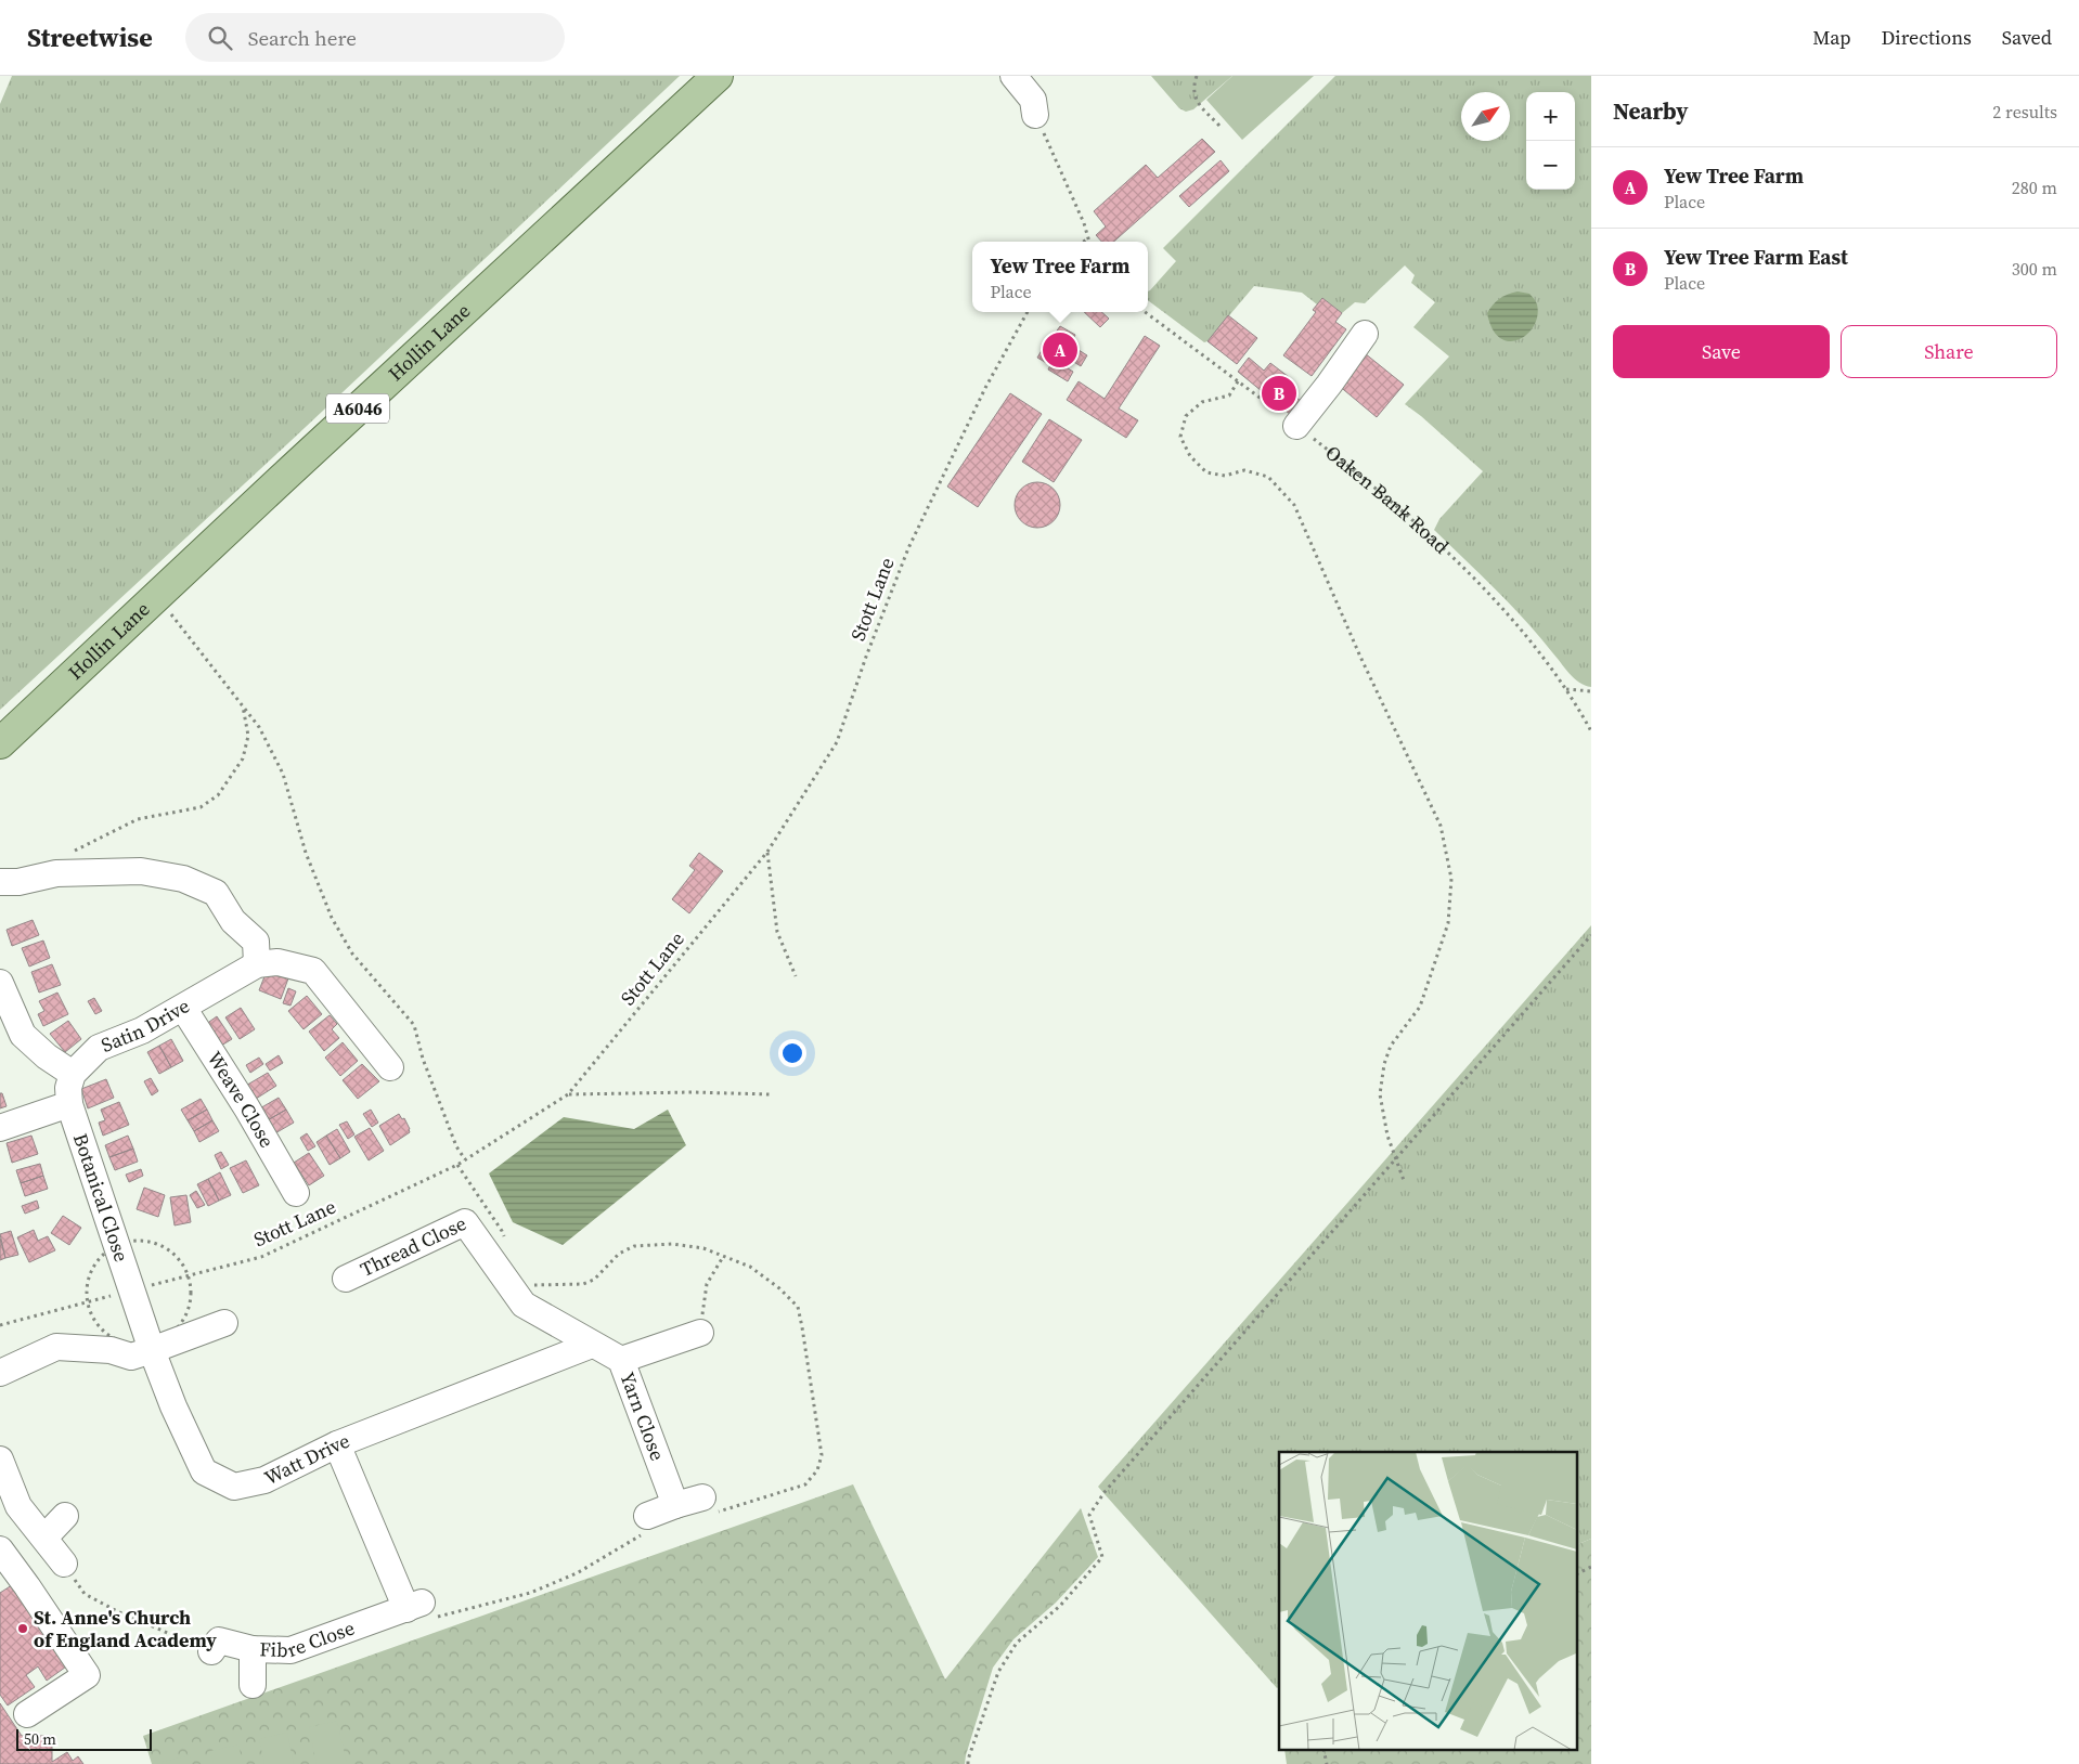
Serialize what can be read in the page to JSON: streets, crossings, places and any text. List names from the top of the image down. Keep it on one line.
{"streets":{"main road":["Hollin Lane","A6046"],"street":["Satin Drive","Weave Close","Botanical Close","Thread Close","Yarn Close","Watt Drive","Fibre Close"],"path":["Oaken Bank Road","Stott Lane"]},"crossings":[["Stott Lane","Botanical Close"],["Stott Lane","Watt Drive"],["Satin Drive","Weave Close"],["Botanical Close","Watt Drive"],["Thread Close","Yarn Close"],["Thread Close","Watt Drive"],["Yarn Close","Watt Drive"]],"places":["St. Anne's Church of England Academy"],"scale_bar":"50 m","north":"top right","page":{"header":"Streetwise","search":"Search here","nav":["Map","Directions","Saved"],"heading":["Nearby","2 results"],"map_buttons":["+","−"],"list":[{"mark":"A","name":"Yew Tree Farm","note":"Place","value":"280 m"},{"mark":"B","name":"Yew Tree Farm East","note":"Place","value":"300 m"}],"popup":["Yew Tree Farm","Place"],"buttons":["Save","Share"],"pins":["A","B"],"scale":"50 m"}}
